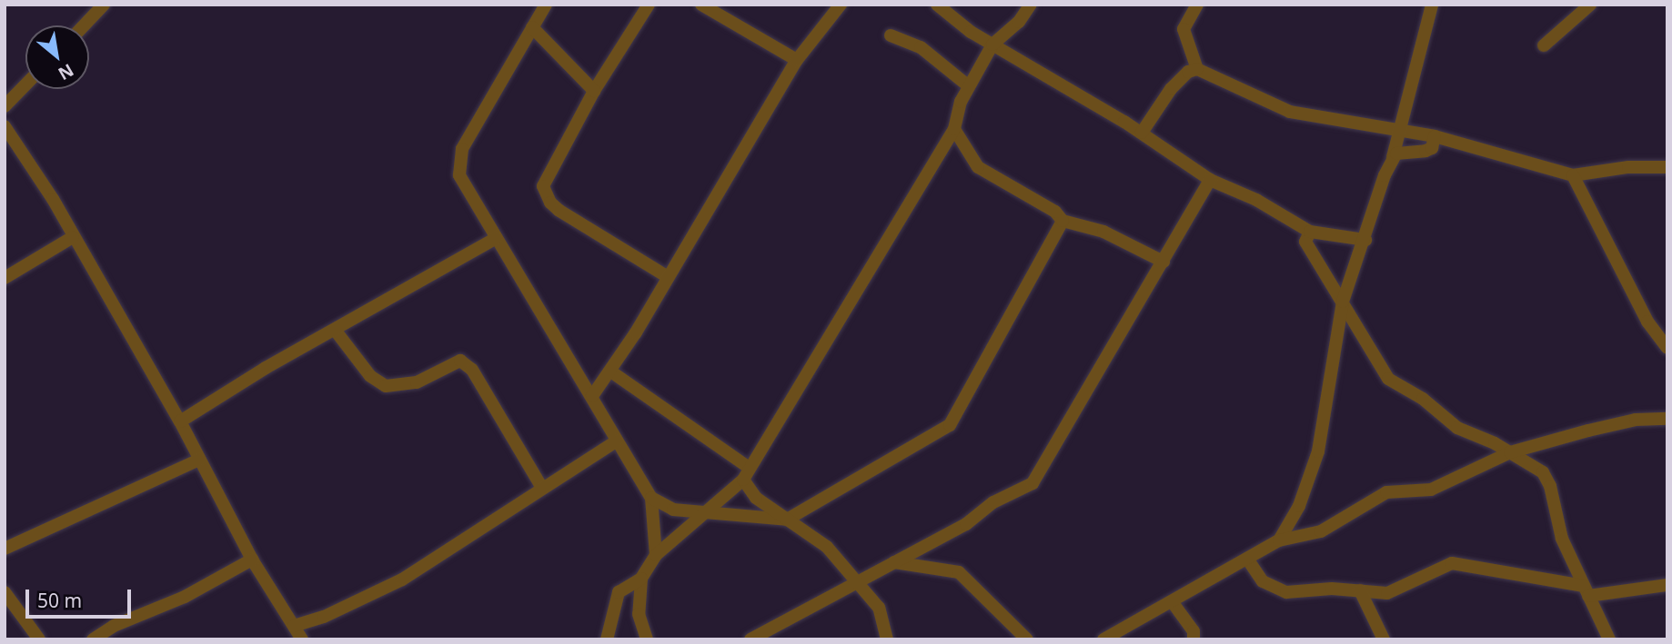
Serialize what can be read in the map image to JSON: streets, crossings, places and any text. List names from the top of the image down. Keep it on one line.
{"scale_bar":"50 m","north":"bottom right"}
